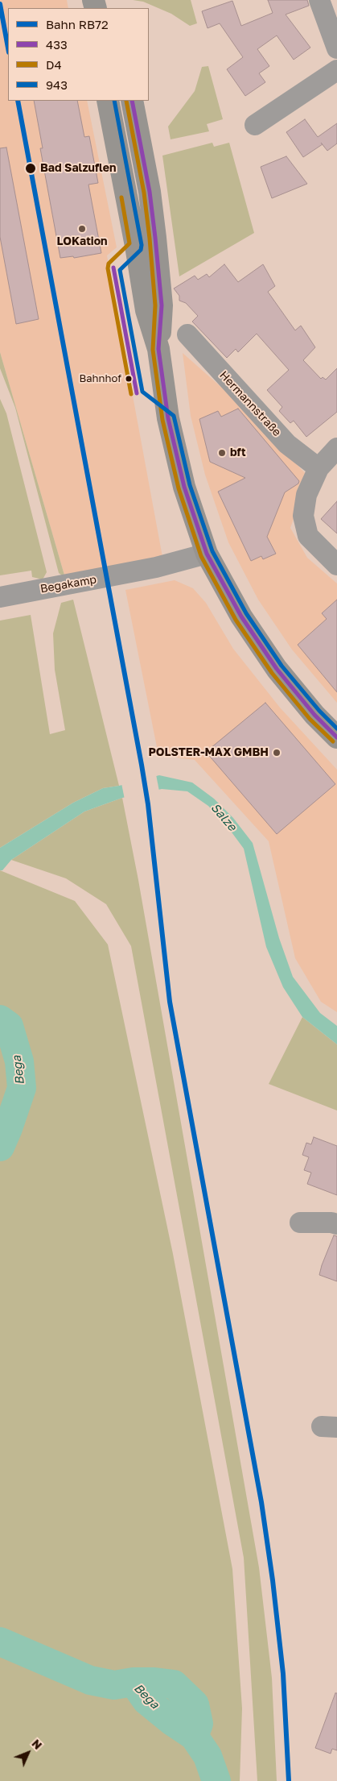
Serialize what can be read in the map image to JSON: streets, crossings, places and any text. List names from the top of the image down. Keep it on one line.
{"streets":{"street":["Hermannstraße","Begakamp"]},"water":["Salze","Bega"],"places":["Bad Salzuflen","LOKation","Bahnhof","bft","POLSTER-MAX GMBH"],"lines":["rail line RB72","transit line 433","transit line D4","transit line 943"],"legend":["Bahn RB72","433","D4","943"],"north":"top right"}
